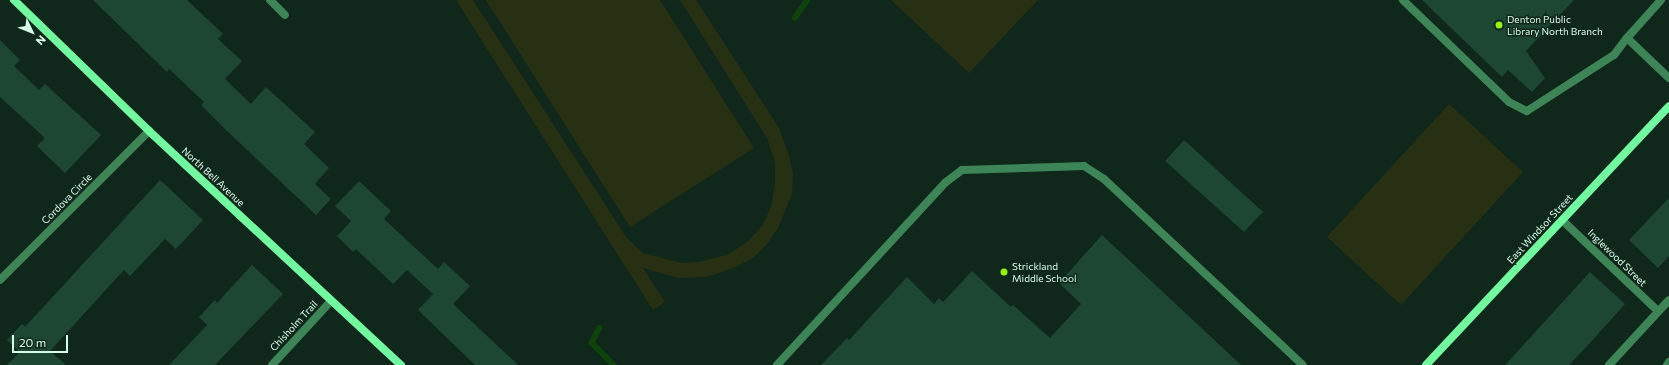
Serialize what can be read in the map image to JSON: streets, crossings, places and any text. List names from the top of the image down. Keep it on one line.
{"streets":{"street":["North Bell Avenue","Cordova Circle","East Windsor Street","Inglewood Street","Chisholm Trail"]},"crossings":[["North Bell Avenue","Cordova Circle"],["North Bell Avenue","Chisholm Trail"],["East Windsor Street","Inglewood Street"]],"places":["Denton Public Library North Branch","Strickland Middle School"],"scale_bar":"20 m","north":"bottom right"}
